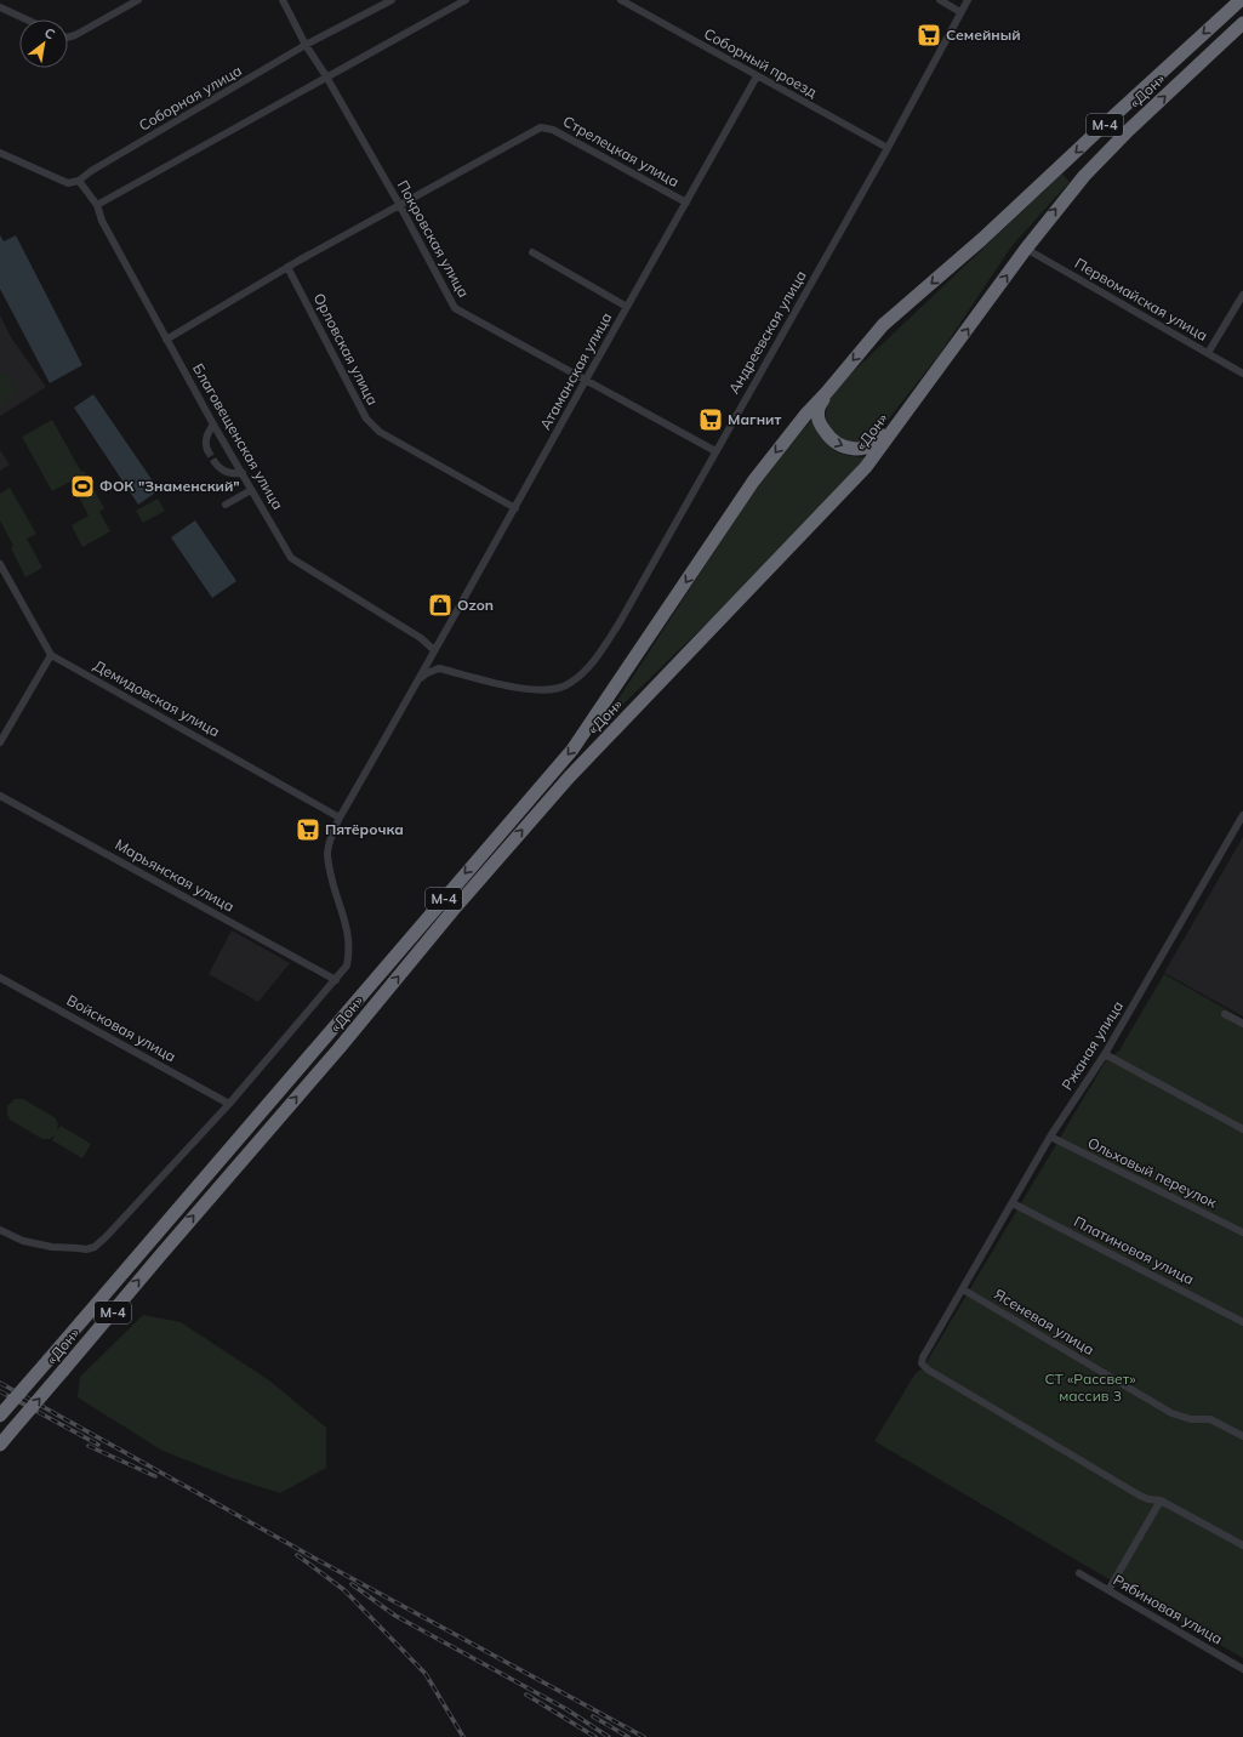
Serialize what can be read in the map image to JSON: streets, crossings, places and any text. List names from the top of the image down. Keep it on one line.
{"streets":{"highway":["«Дон»","М-4"],"street":["Соборный проезд","Соборная улица","Стрелецкая улица","Покровская улица","Первомайская улица","Андреевская улица","Орловская улица","Атаманская улица","Благовещенская улица","Демидовская улица","Марьянская улица","Войсковая улица","Ржаная улица","Ольховый переулок","Платиновая улица","Ясеневая улица","Рябиновая улица"]},"crossings":[["Соборный проезд","Андреевская улица"],["Соборный проезд","Атаманская улица"],["«Дон»","М-4"],["«Дон»","Первомайская улица"],["Соборная улица","Покровская улица"],["Соборная улица","Благовещенская улица"],["Стрелецкая улица","Покровская улица"],["Стрелецкая улица","Орловская улица"],["Стрелецкая улица","Атаманская улица"],["Стрелецкая улица","Благовещенская улица"],["Покровская улица","Андреевская улица"],["Покровская улица","Атаманская улица"],["Андреевская улица","Атаманская улица"],["Орловская улица","Атаманская улица"],["Атаманская улица","Благовещенская улица"],["Атаманская улица","Демидовская улица"],["Атаманская улица","Марьянская улица"],["Атаманская улица","Войсковая улица"],["Ржаная улица","Ольховый переулок"],["Ржаная улица","Платиновая улица"],["Ржаная улица","Ясеневая улица"]],"parks":["СТ «Рассвет» массив 3"],"places":{"supermarket":["Семейный","Магнит","Пятёрочка"],"sports":["ФОК \"Знаменский\""],"shop":["Ozon"]},"north":"top right"}
